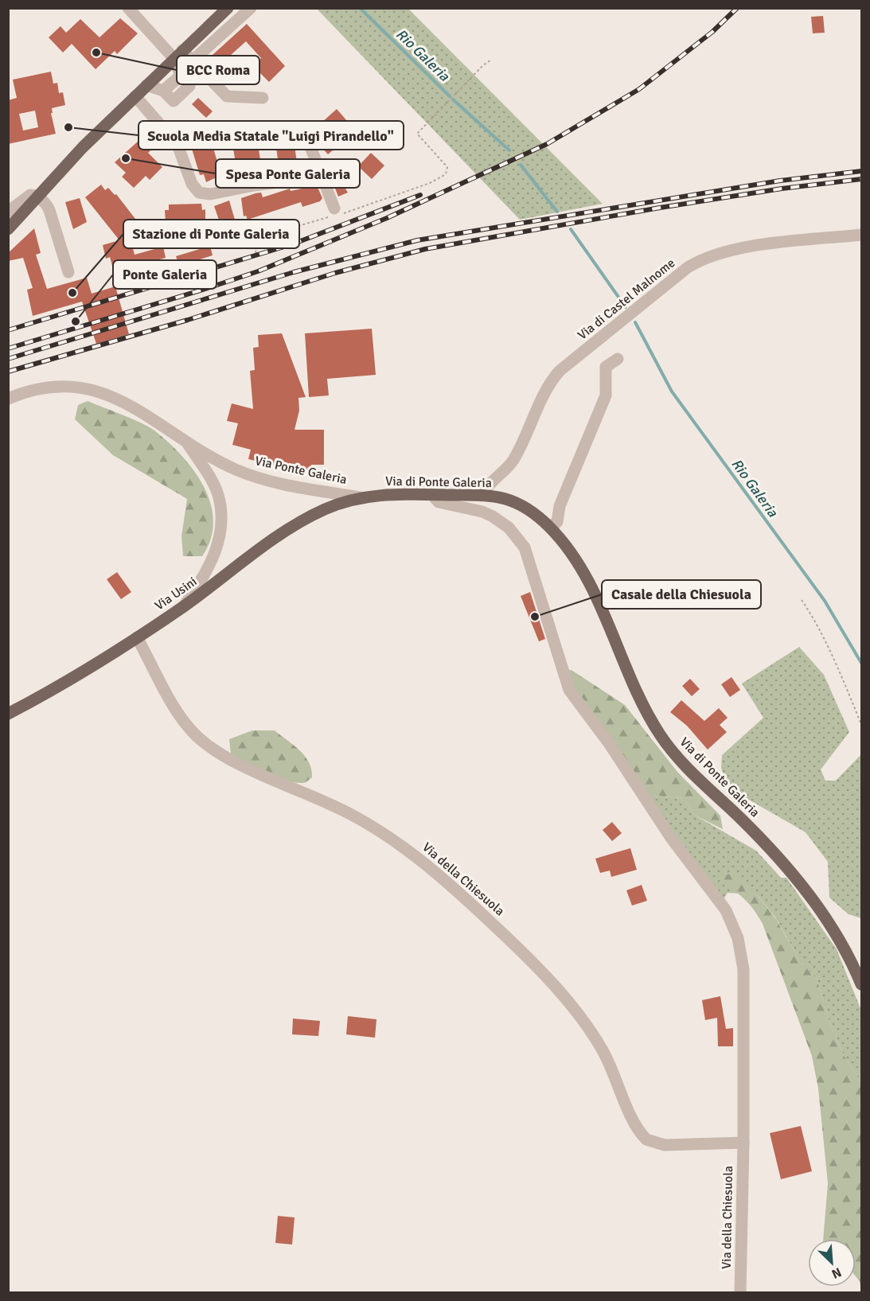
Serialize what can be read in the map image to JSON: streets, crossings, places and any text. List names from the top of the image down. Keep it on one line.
{"streets":{"main road":["Via di Ponte Galeria","Via Usini"],"street":["Via di Castel Malnome","Via Ponte Galeria","Via della Chiesuola"]},"crossings":[["Via di Castel Malnome","Via di Ponte Galeria"],["Via Ponte Galeria","Via di Ponte Galeria"],["Via Ponte Galeria","Via Usini"],["Via di Ponte Galeria","Via Usini"],["Via di Ponte Galeria","Via della Chiesuola"],["Via Usini","Via della Chiesuola"]],"water":["Rio Galeria"],"places":["BCC Roma","Scuola Media Statale \"Luigi Pirandello\"","Spesa Ponte Galeria","Stazione di Ponte Galeria","Ponte Galeria","Casale della Chiesuola"],"north":"bottom right"}
